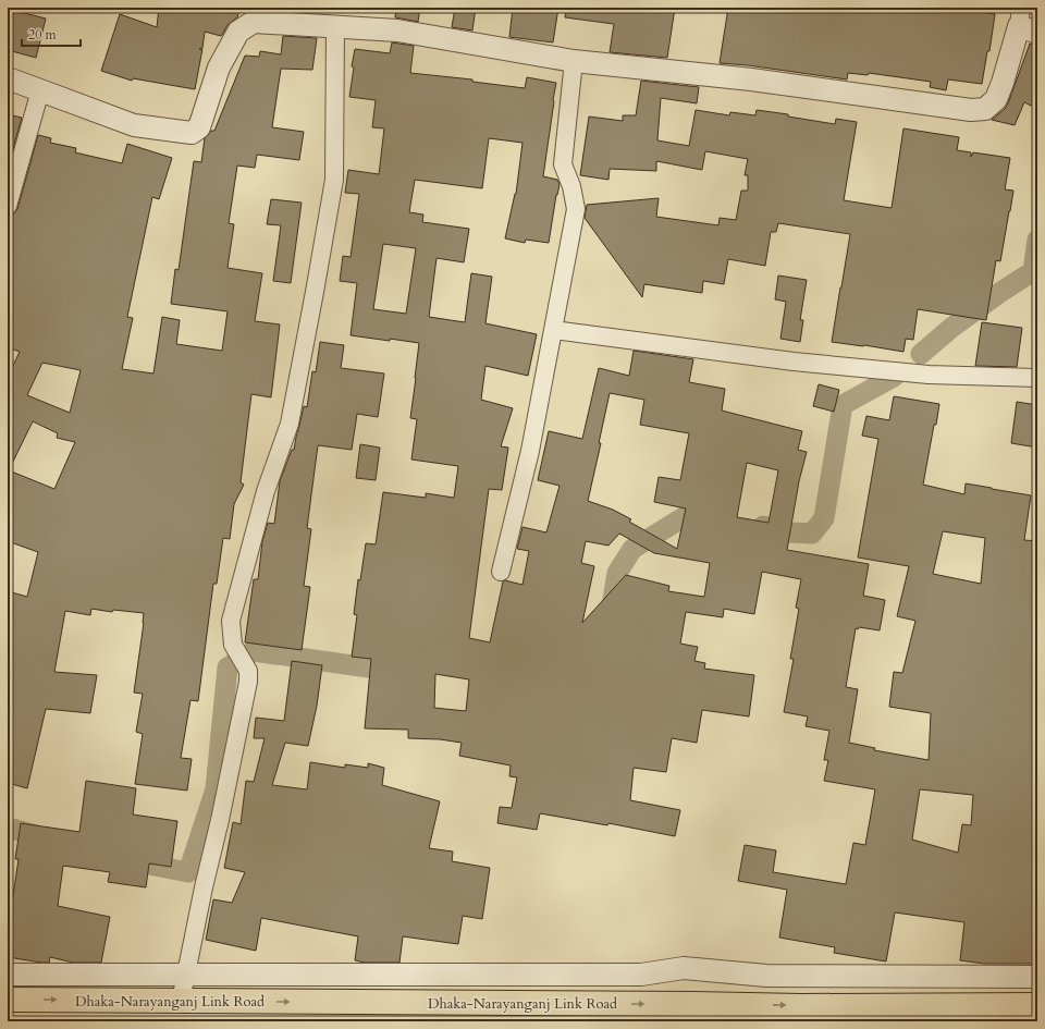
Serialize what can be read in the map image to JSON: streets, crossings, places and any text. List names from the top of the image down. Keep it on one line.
{"streets":{"main road":["Dhaka-Narayanganj Link Road"]},"one_way":["Dhaka-Narayanganj Link Road"],"scale_bar":"20 m"}
